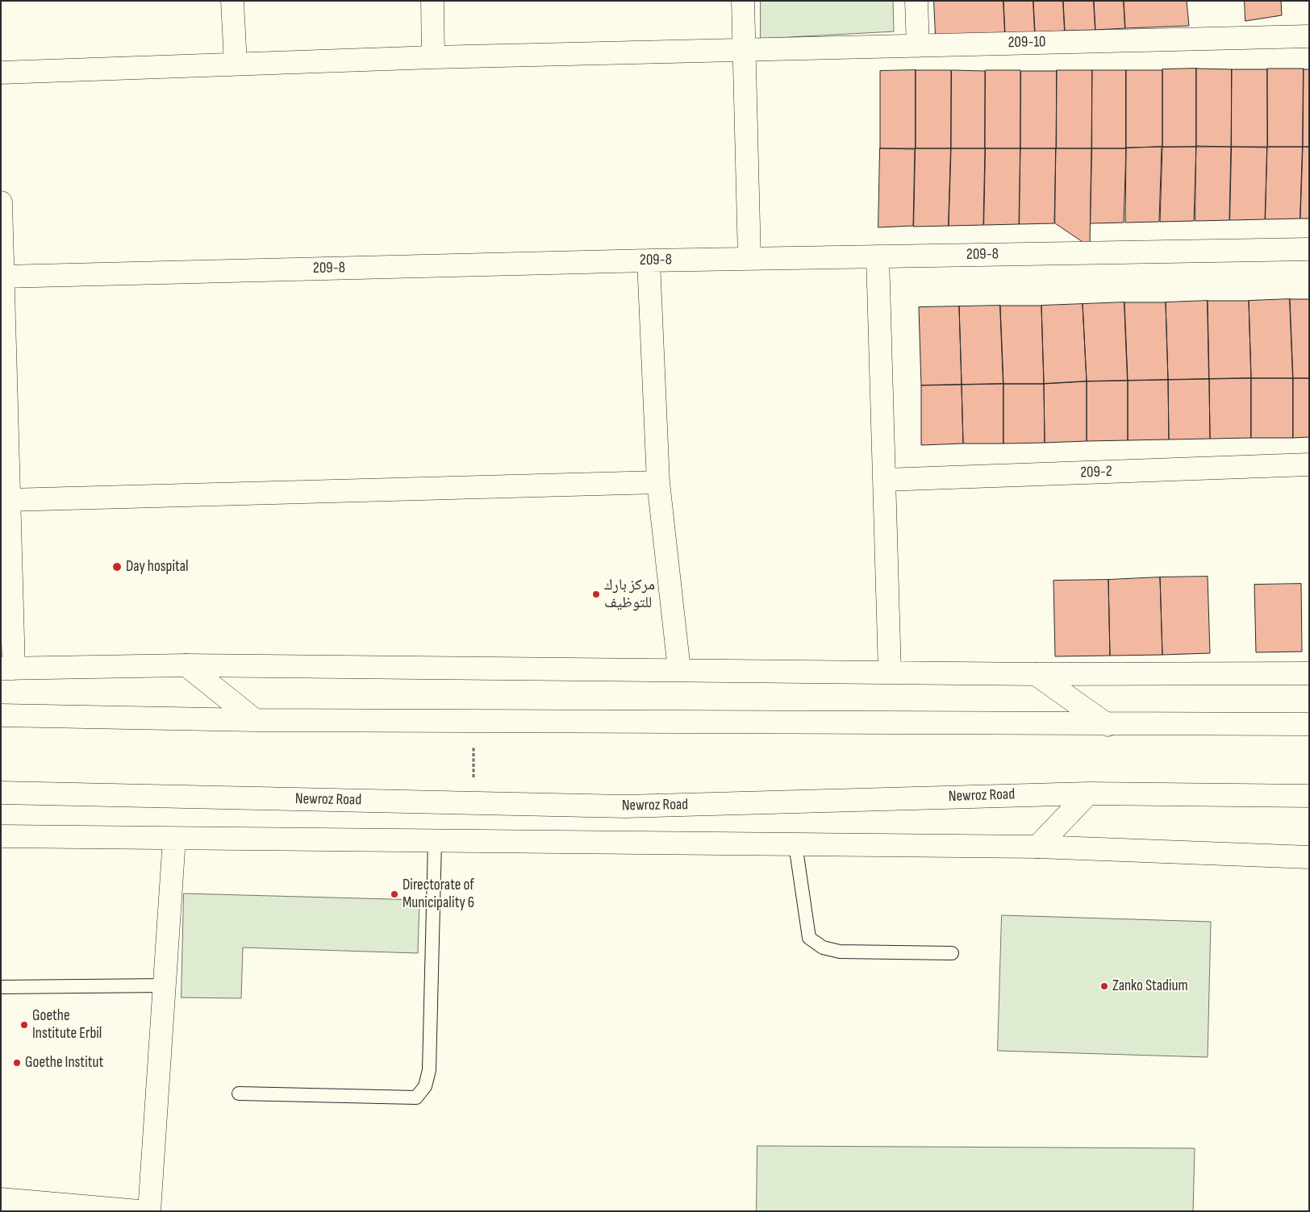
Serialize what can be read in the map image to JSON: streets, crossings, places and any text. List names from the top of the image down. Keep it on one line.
{"streets":{"street":["209-10","209-8","209-2","Newroz Road"]},"places":["Day hospital","مركز بارك للتوظيف","Directorate of Municipality 6","Zanko Stadium","Goethe Institute Erbil","Goethe Institut"]}
